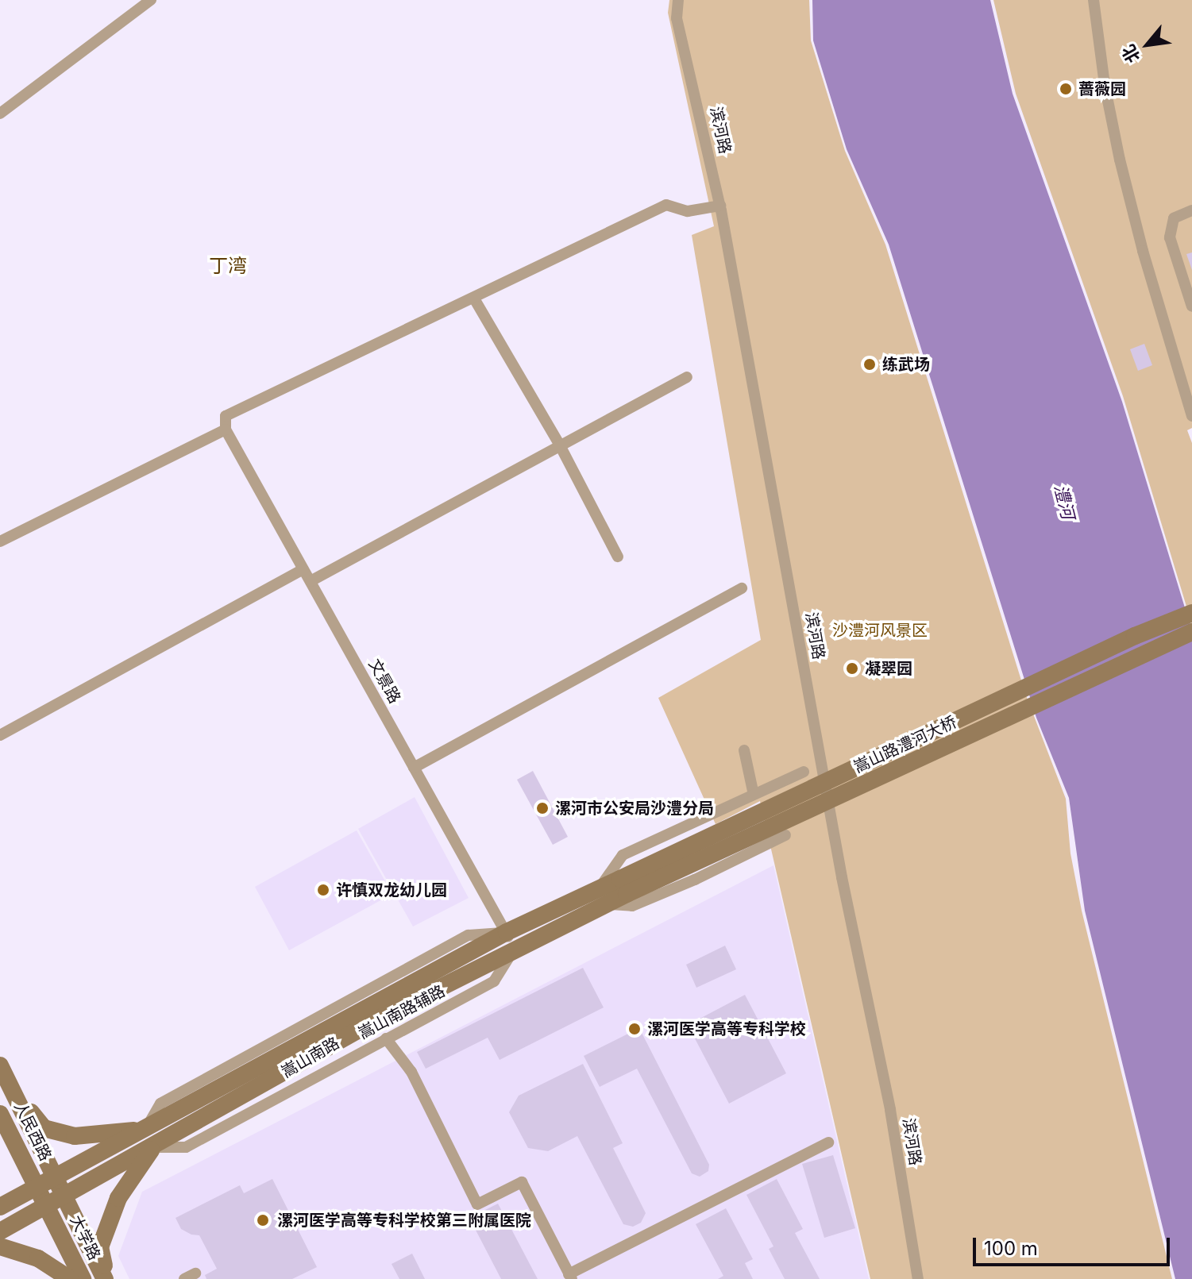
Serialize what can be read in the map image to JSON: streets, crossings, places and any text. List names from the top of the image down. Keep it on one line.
{"streets":{"main road":["嵩山路澧河大桥","嵩山南路","人民西路","大学路"],"street":["滨河路","文景路","嵩山南路辅路"]},"crossings":[["文景路","嵩山南路辅路"],["文景路","嵩山南路"],["嵩山路澧河大桥","嵩山南路"],["嵩山南路辅路","嵩山南路"],["嵩山南路","人民西路"],["嵩山南路","大学路"],["人民西路","大学路"]],"districts":["丁湾"],"water":["澧河"],"parks":["沙澧河风景区"],"places":["蔷薇园","练武场","凝翠园","漯河市公安局沙澧分局","许慎双龙幼儿园","漯河医学高等专科学校","漯河医学高等专科学校第三附属医院"],"scale_bar":"100 m","north":"bottom left"}
